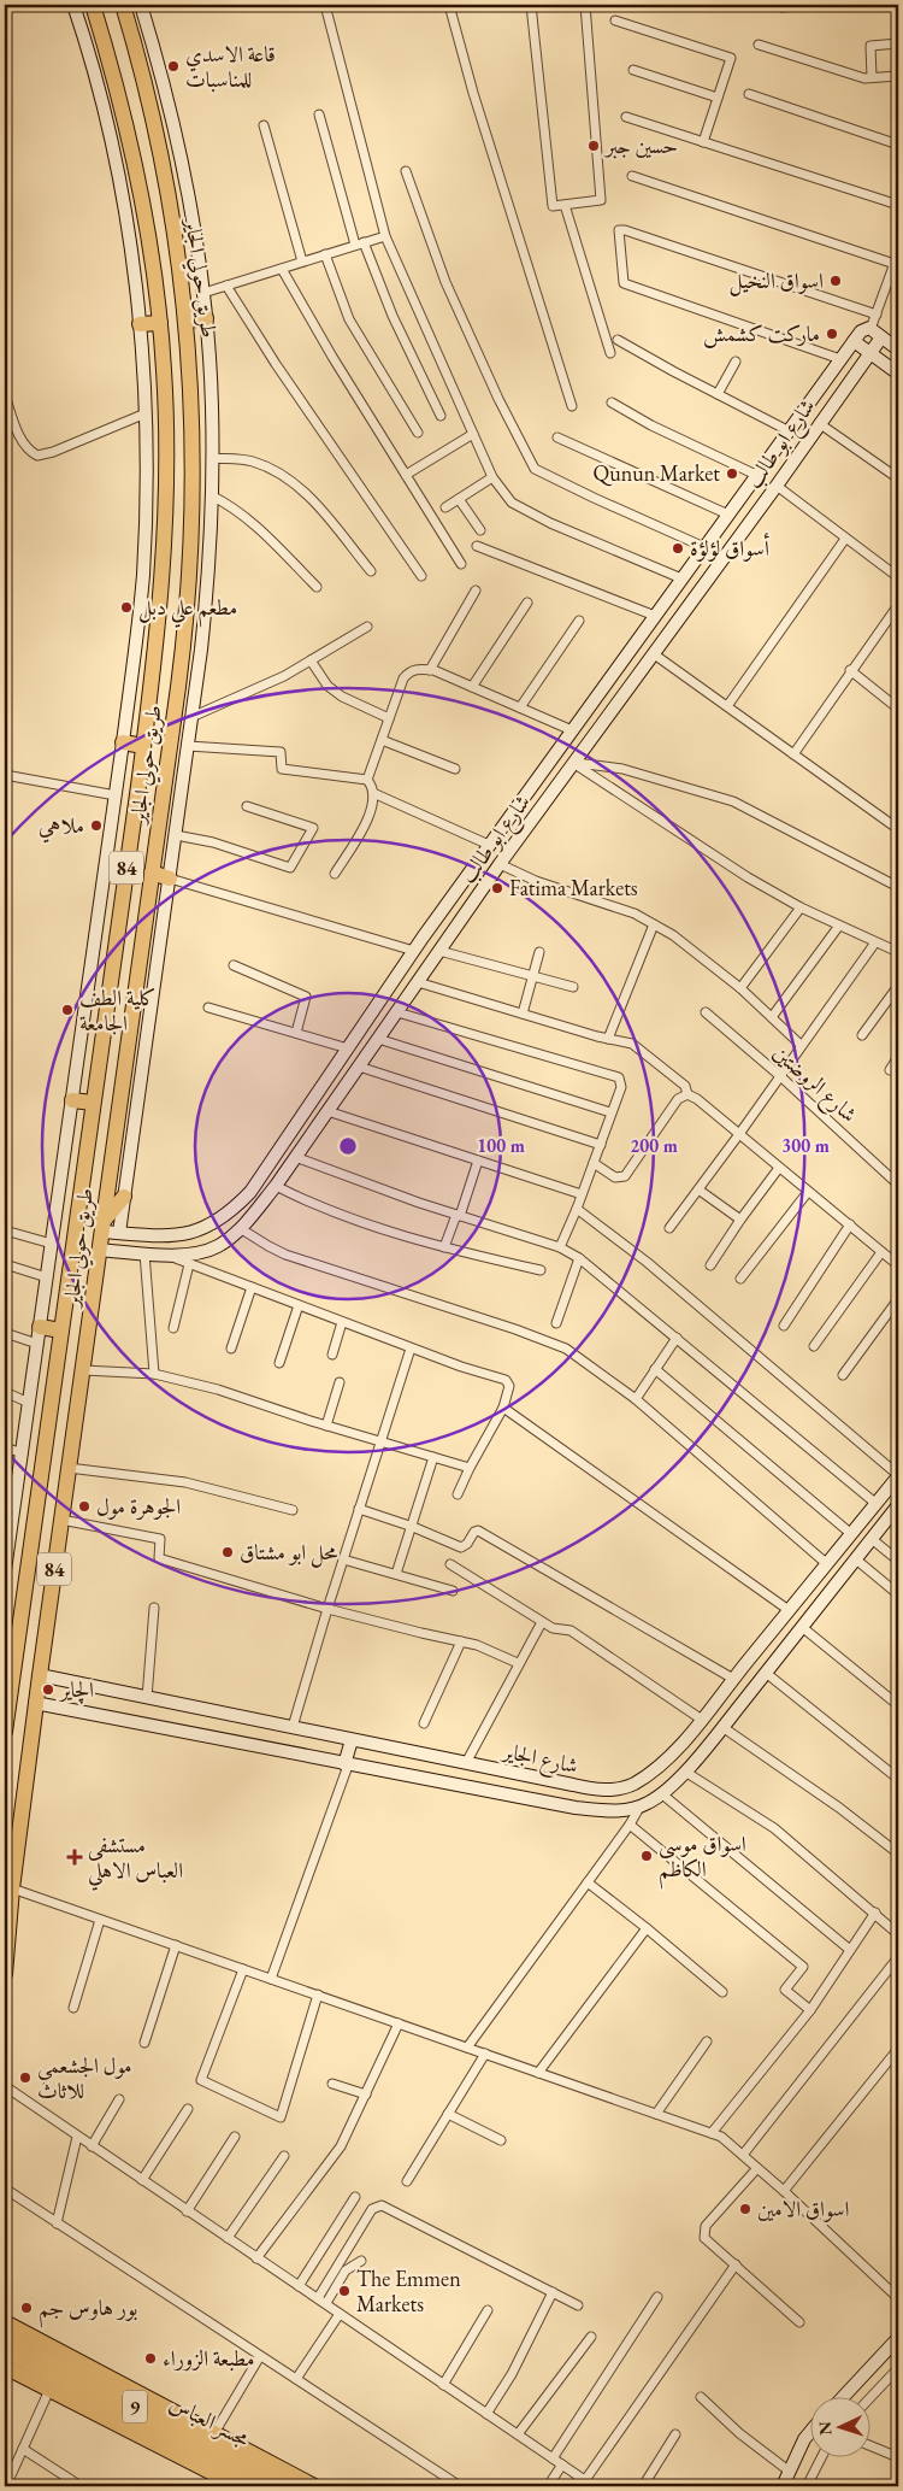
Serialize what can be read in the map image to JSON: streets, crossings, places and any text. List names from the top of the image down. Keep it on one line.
{"streets":{"highway":["طريق حولي الجاير","84","9","مجسر العباس"],"street":["شارع ابو طالب","شارع الروضتين","شارع الجاير"]},"crossings":[["طريق حولي الجاير","شارع ابو طالب"],["طريق حولي الجاير","84"],["طريق حولي الجاير","شارع الجاير"],["9","مجسر العباس"]],"places":{"other":["قاعة الاسدي للمناسبات","حسين جبر","اسواق النخيل","ماركت كشمش","Qunun Market","أسواق لؤلؤة","مطعم علي دبل","ملاهي","Fatima Markets","كلية الطف الجامعة","الجوهرة مول","محل ابو مشتاق","الچاير","اسواق موسى الكاظم","مول الجشعمي للاثاث","اسواق الامين","The Emmen Markets","بور هاوس جم","مطبعة الزوراء"],"health":["مستشفى العباس الاهلي"]},"north":"left","rings":["100 m","200 m","300 m"]}
